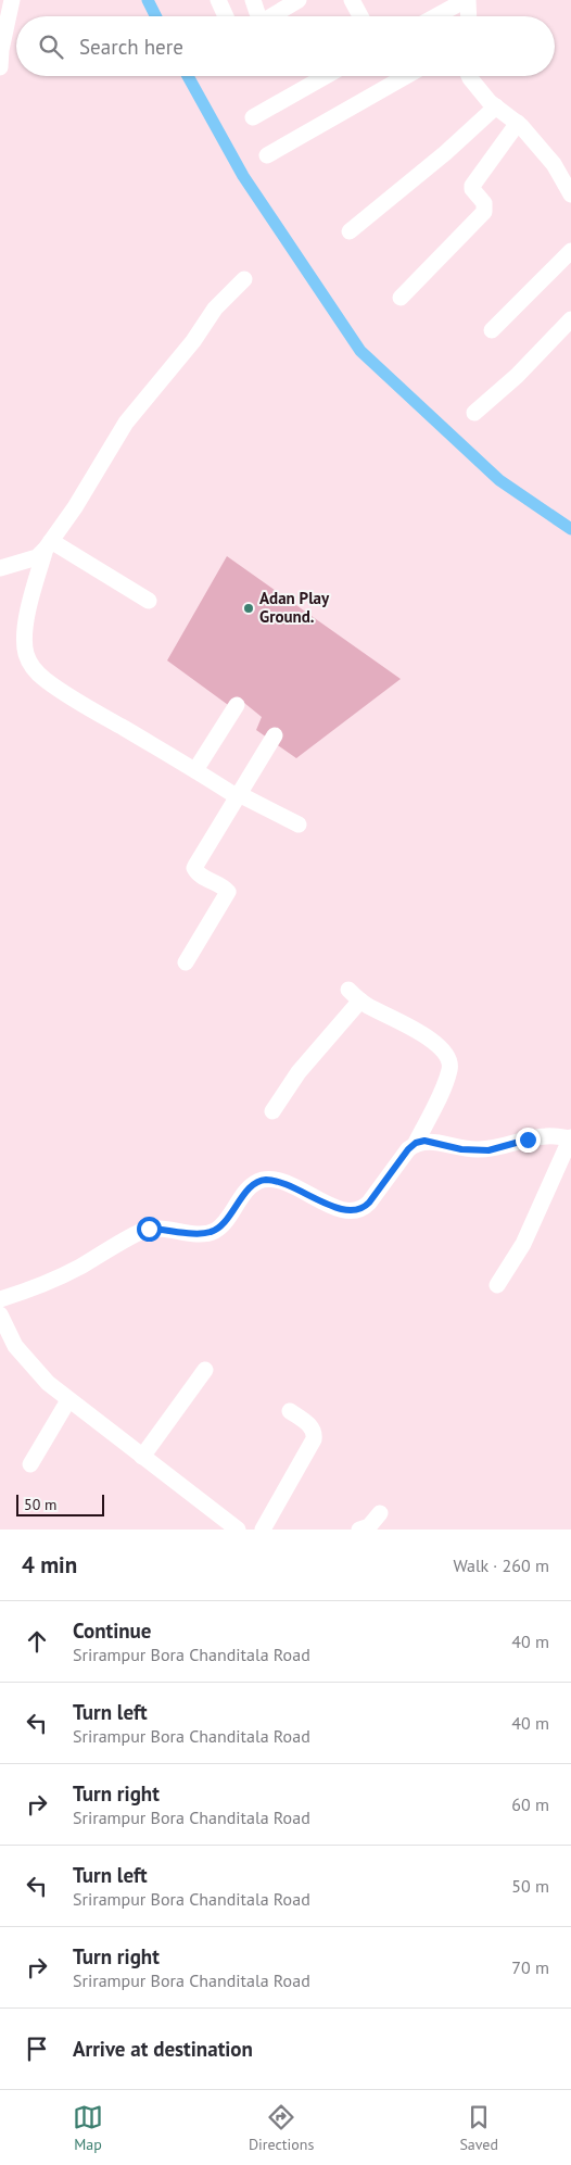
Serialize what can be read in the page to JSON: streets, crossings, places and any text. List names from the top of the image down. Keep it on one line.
{"places":["Adan Play Ground."],"scale_bar":"50 m","page":{"search":"Search here","scale":"50 m","heading":["4 min","Walk · 260 m"],"list":[["Continue","Srirampur Bora Chanditala Road","40 m"],["Turn left","Srirampur Bora Chanditala Road","40 m"],["Turn right","Srirampur Bora Chanditala Road","60 m"],["Turn left","Srirampur Bora Chanditala Road","50 m"],["Turn right","Srirampur Bora Chanditala Road","70 m"],"Arrive at destination"],"nav":["Map","Directions","Saved"]}}
